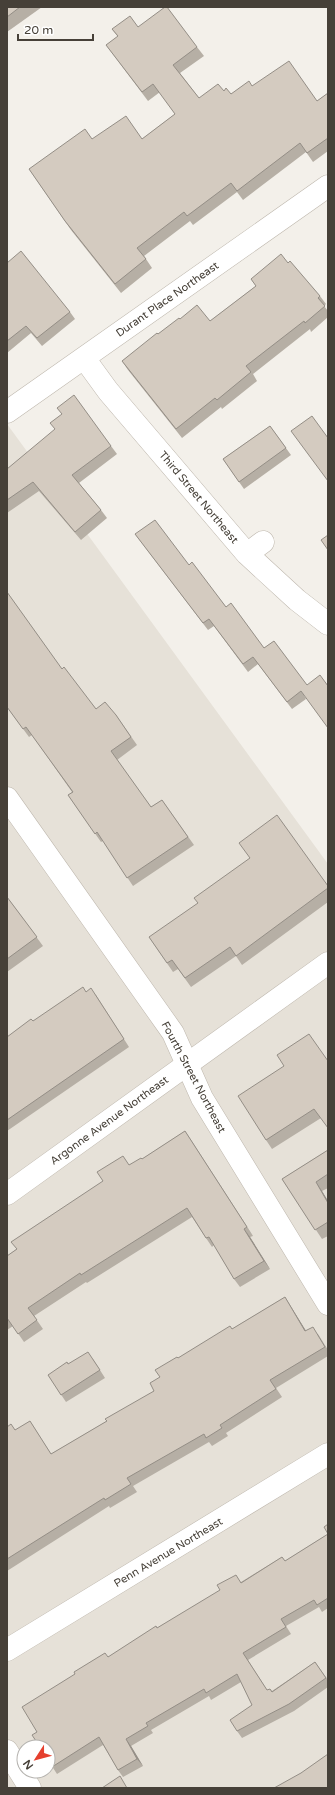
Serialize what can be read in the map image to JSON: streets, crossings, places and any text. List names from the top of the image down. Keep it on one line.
{"streets":{"street":["Durant Place Northeast","Third Street Northeast","Fourth Street Northeast","Argonne Avenue Northeast","Penn Avenue Northeast"]},"crossings":[["Durant Place Northeast","Third Street Northeast"],["Fourth Street Northeast","Argonne Avenue Northeast"]],"scale_bar":"20 m","north":"bottom left"}
